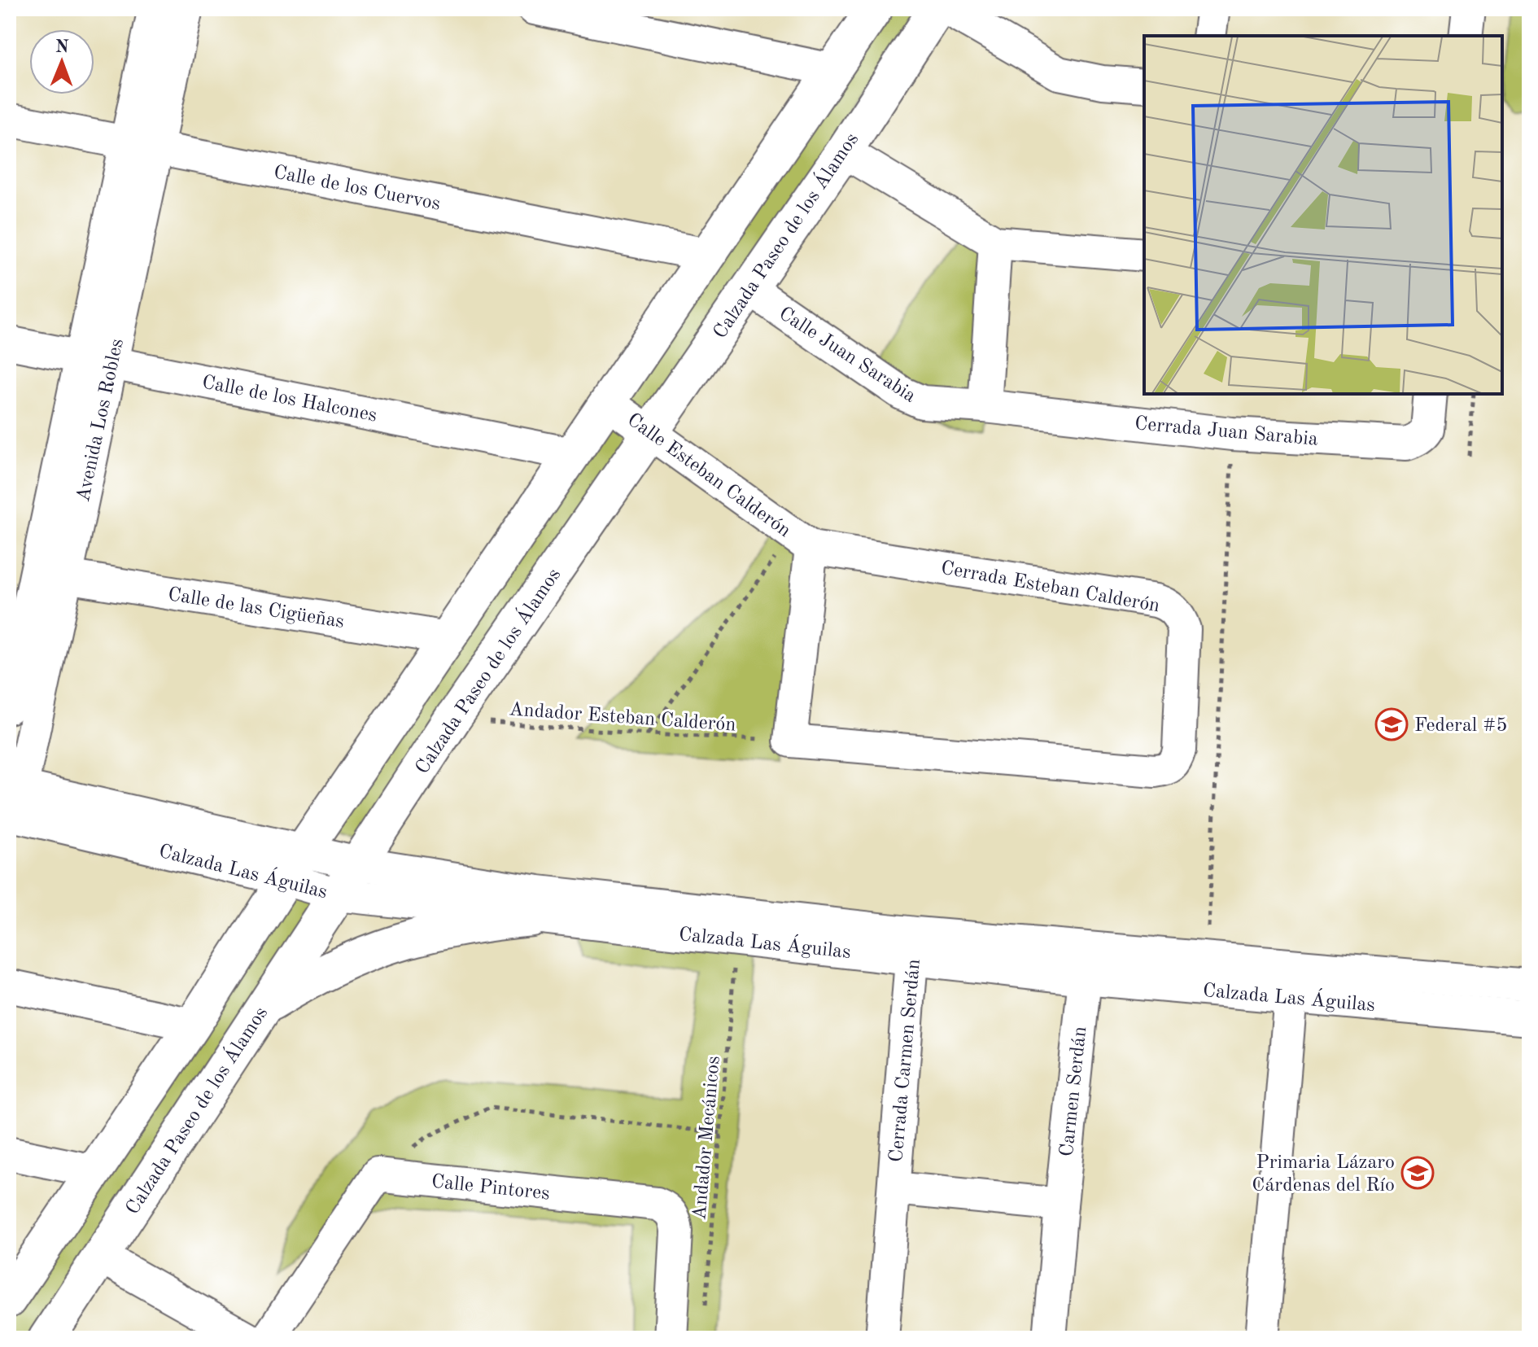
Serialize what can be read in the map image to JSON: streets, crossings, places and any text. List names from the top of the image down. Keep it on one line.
{"streets":{"main road":["Calzada Paseo de los Álamos"],"street":["Calle de los Cuervos","Calle Juan Sarabia","Calle de los Halcones","Avenida Los Robles","Cerrada Juan Sarabia","Calle Esteban Calderón","Cerrada Esteban Calderón","Calle de las Cigüeñas","Calzada Las Águilas","Cerrada Carmen Serdán","Carmen Serdán","Calle Pintores"],"path":["Andador Esteban Calderón","Andador Mecánicos"]},"crossings":[["Calle de los Cuervos","Avenida Los Robles"],["Calzada Paseo de los Álamos","Calle Juan Sarabia"],["Calzada Paseo de los Álamos","Calle Esteban Calderón"],["Calzada Paseo de los Álamos","Andador Esteban Calderón"],["Calzada Paseo de los Álamos","Calzada Las Águilas"],["Calle Juan Sarabia","Cerrada Juan Sarabia"],["Calle de los Halcones","Avenida Los Robles"],["Avenida Los Robles","Calle de las Cigüeñas"],["Avenida Los Robles","Calzada Las Águilas"],["Calle Esteban Calderón","Cerrada Esteban Calderón"],["Cerrada Esteban Calderón","Andador Esteban Calderón"],["Calzada Las Águilas","Cerrada Carmen Serdán"],["Calzada Las Águilas","Carmen Serdán"],["Calzada Las Águilas","Andador Mecánicos"],["Cerrada Carmen Serdán","Carmen Serdán"]],"places":{"school or university":["Federal #5","Primaria Lázaro Cárdenas del Río"]},"north":"top"}
